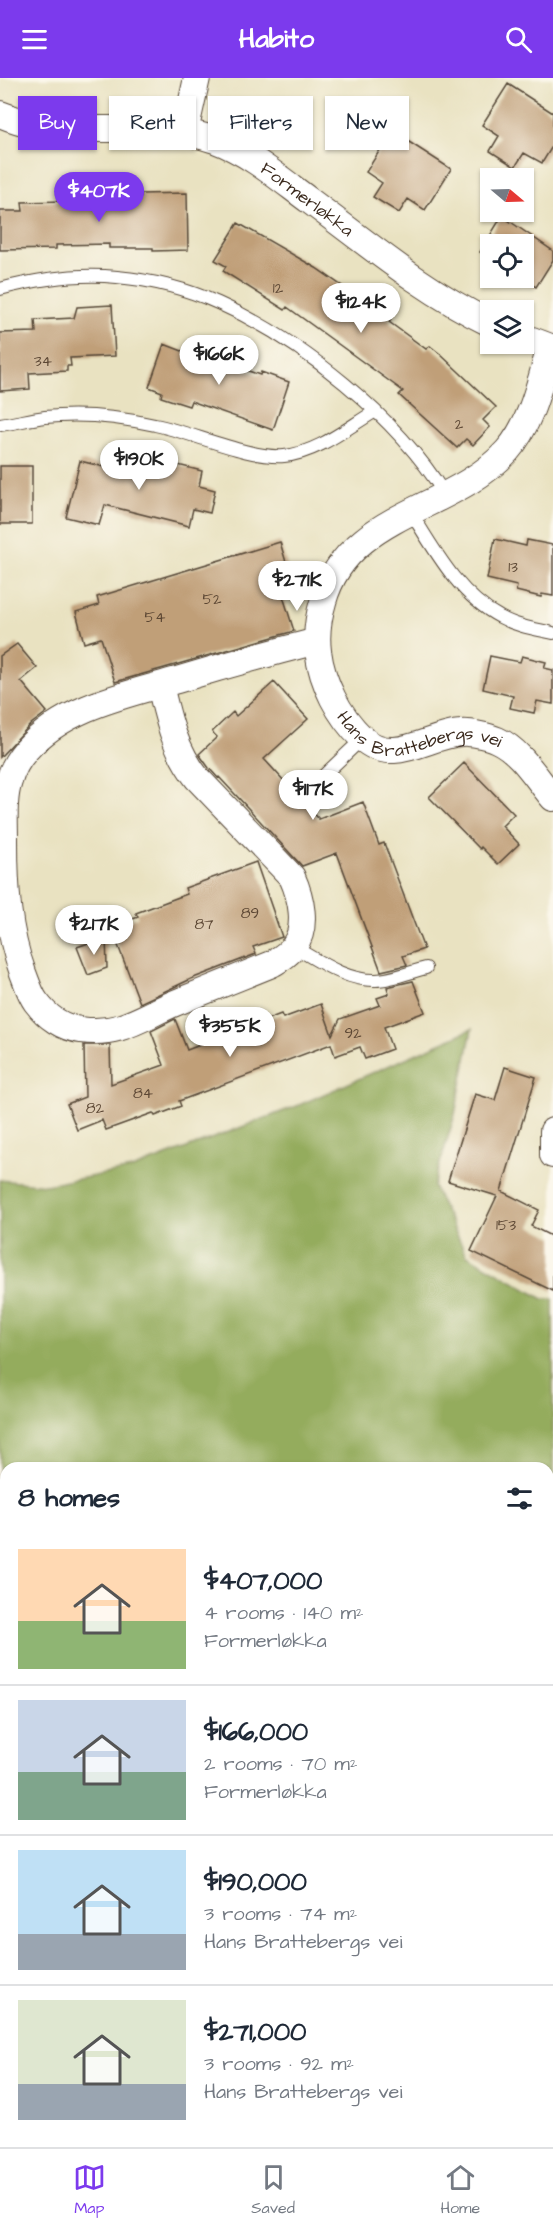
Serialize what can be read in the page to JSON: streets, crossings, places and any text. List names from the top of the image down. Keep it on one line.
{"streets":{"street":["Formerløkka","Hans Brattebergs vei"]},"house_numbers":["12","34","2","13","52","54","89","87","92","84","82","153"],"north":"right","page":{"header":"Habito","chip":["Buy","Rent","Filters","New"],"price":["$407K","$124K","$166K","$190K","$271K","$117K","$217K","$355K"],"heading":"8 homes","list":[{"name":"$407,000","note":"4 rooms · 140 m² · Formerløkka"},{"name":"$166,000","note":"2 rooms · 70 m² · Formerløkka"},{"name":"$190,000","note":"3 rooms · 74 m² · Hans Brattebergs vei"},{"name":"$271,000","note":"3 rooms · 92 m² · Hans Brattebergs vei"}],"tabs":["Map","Saved","Home"]}}
